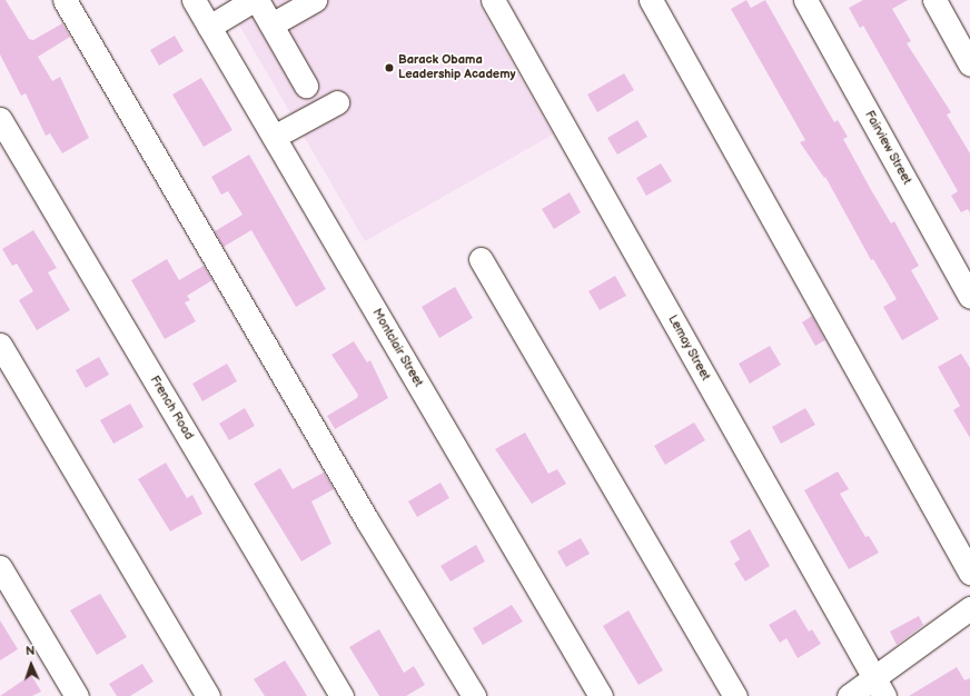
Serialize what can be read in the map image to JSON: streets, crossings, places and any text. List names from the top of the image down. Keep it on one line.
{"streets":{"street":["Fairview Street","Montclair Street","Lemay Street","French Road"]},"places":["Barack Obama Leadership Academy"],"north":"top"}
